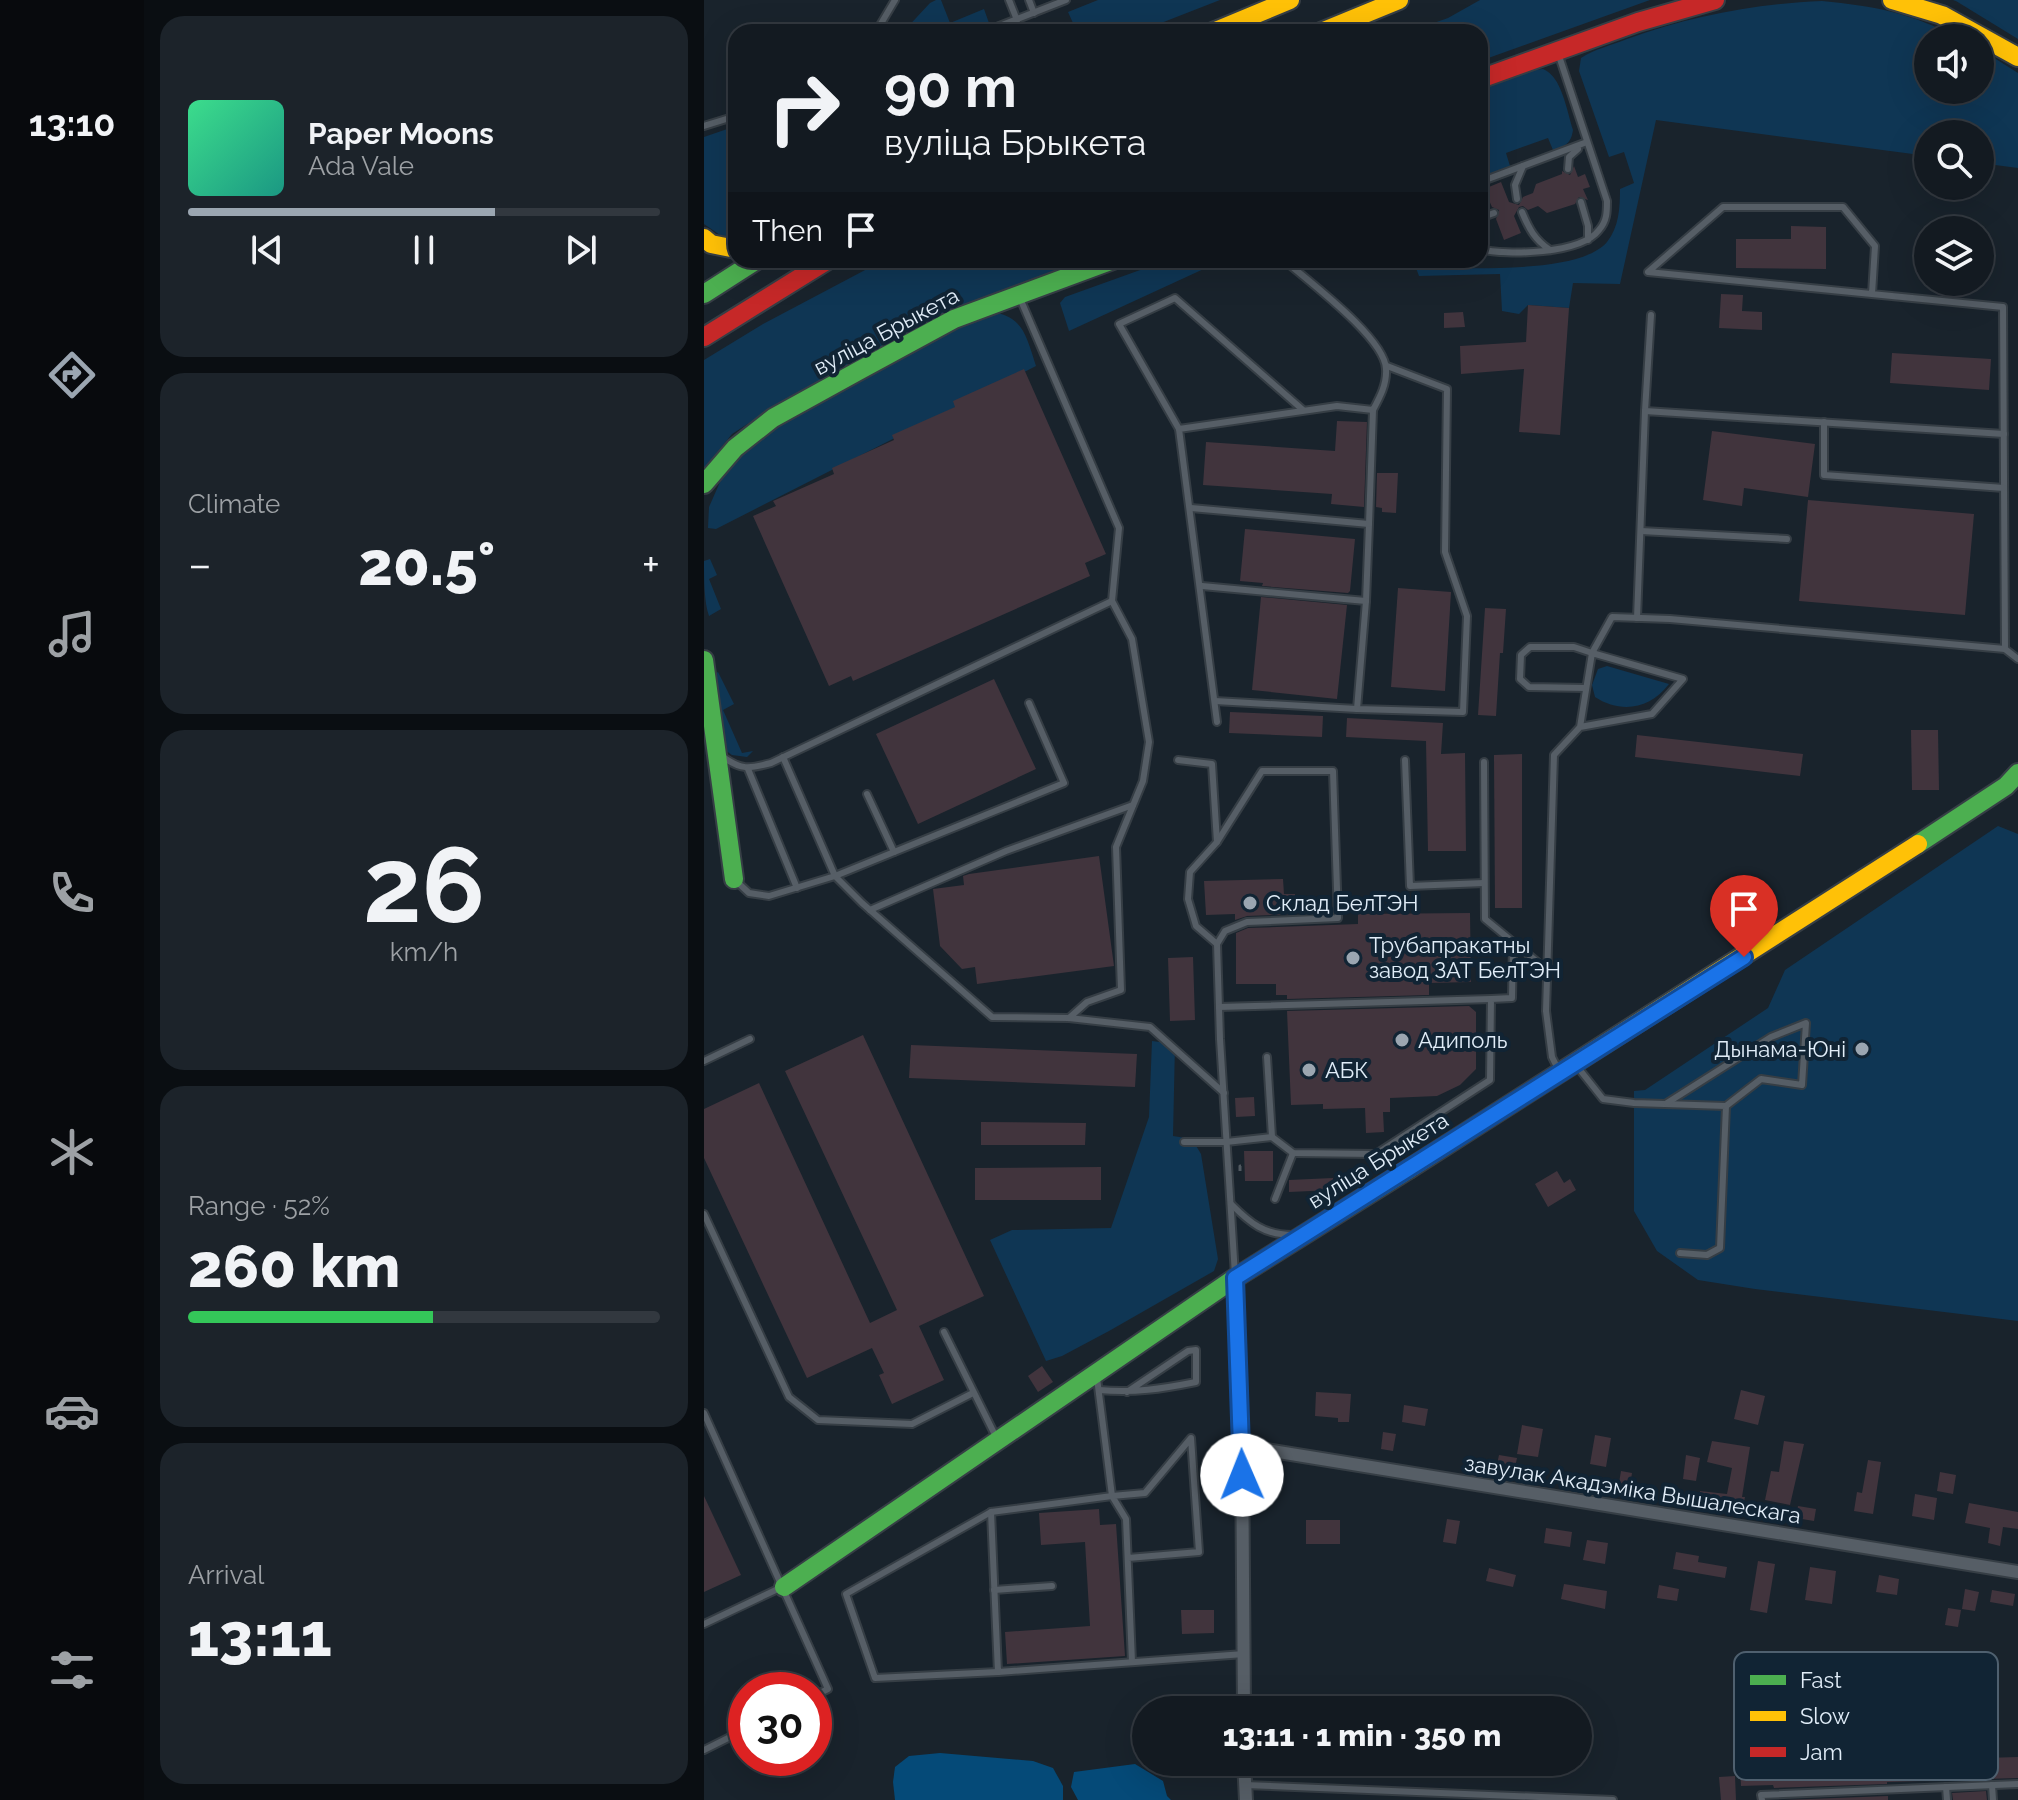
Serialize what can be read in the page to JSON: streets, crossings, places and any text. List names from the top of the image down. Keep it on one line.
{"streets":{"main road":["вуліца Брыкета"],"street":["завулак Акадэміка Вышалескага"]},"places":["Склад БелТЭН","Трубапракатны завод ЗАТ БелТЭН","Адиполь","Дынама-Юні","АБК"],"legend":["Fast","Slow","Jam"],"page":{"tabs":"13:10","turn":["90 m","вуліца Брыкета"],"song":["Paper Moons","Ada Vale"],"then":"Then","tile":["Climate",["26","km/h"],["Range · 52%","260 km"],["Arrival","13:11"]],"heat":["−","20.5°","+"],"limit":"30","trip":"13:11 · 1 min · 350 m"}}
